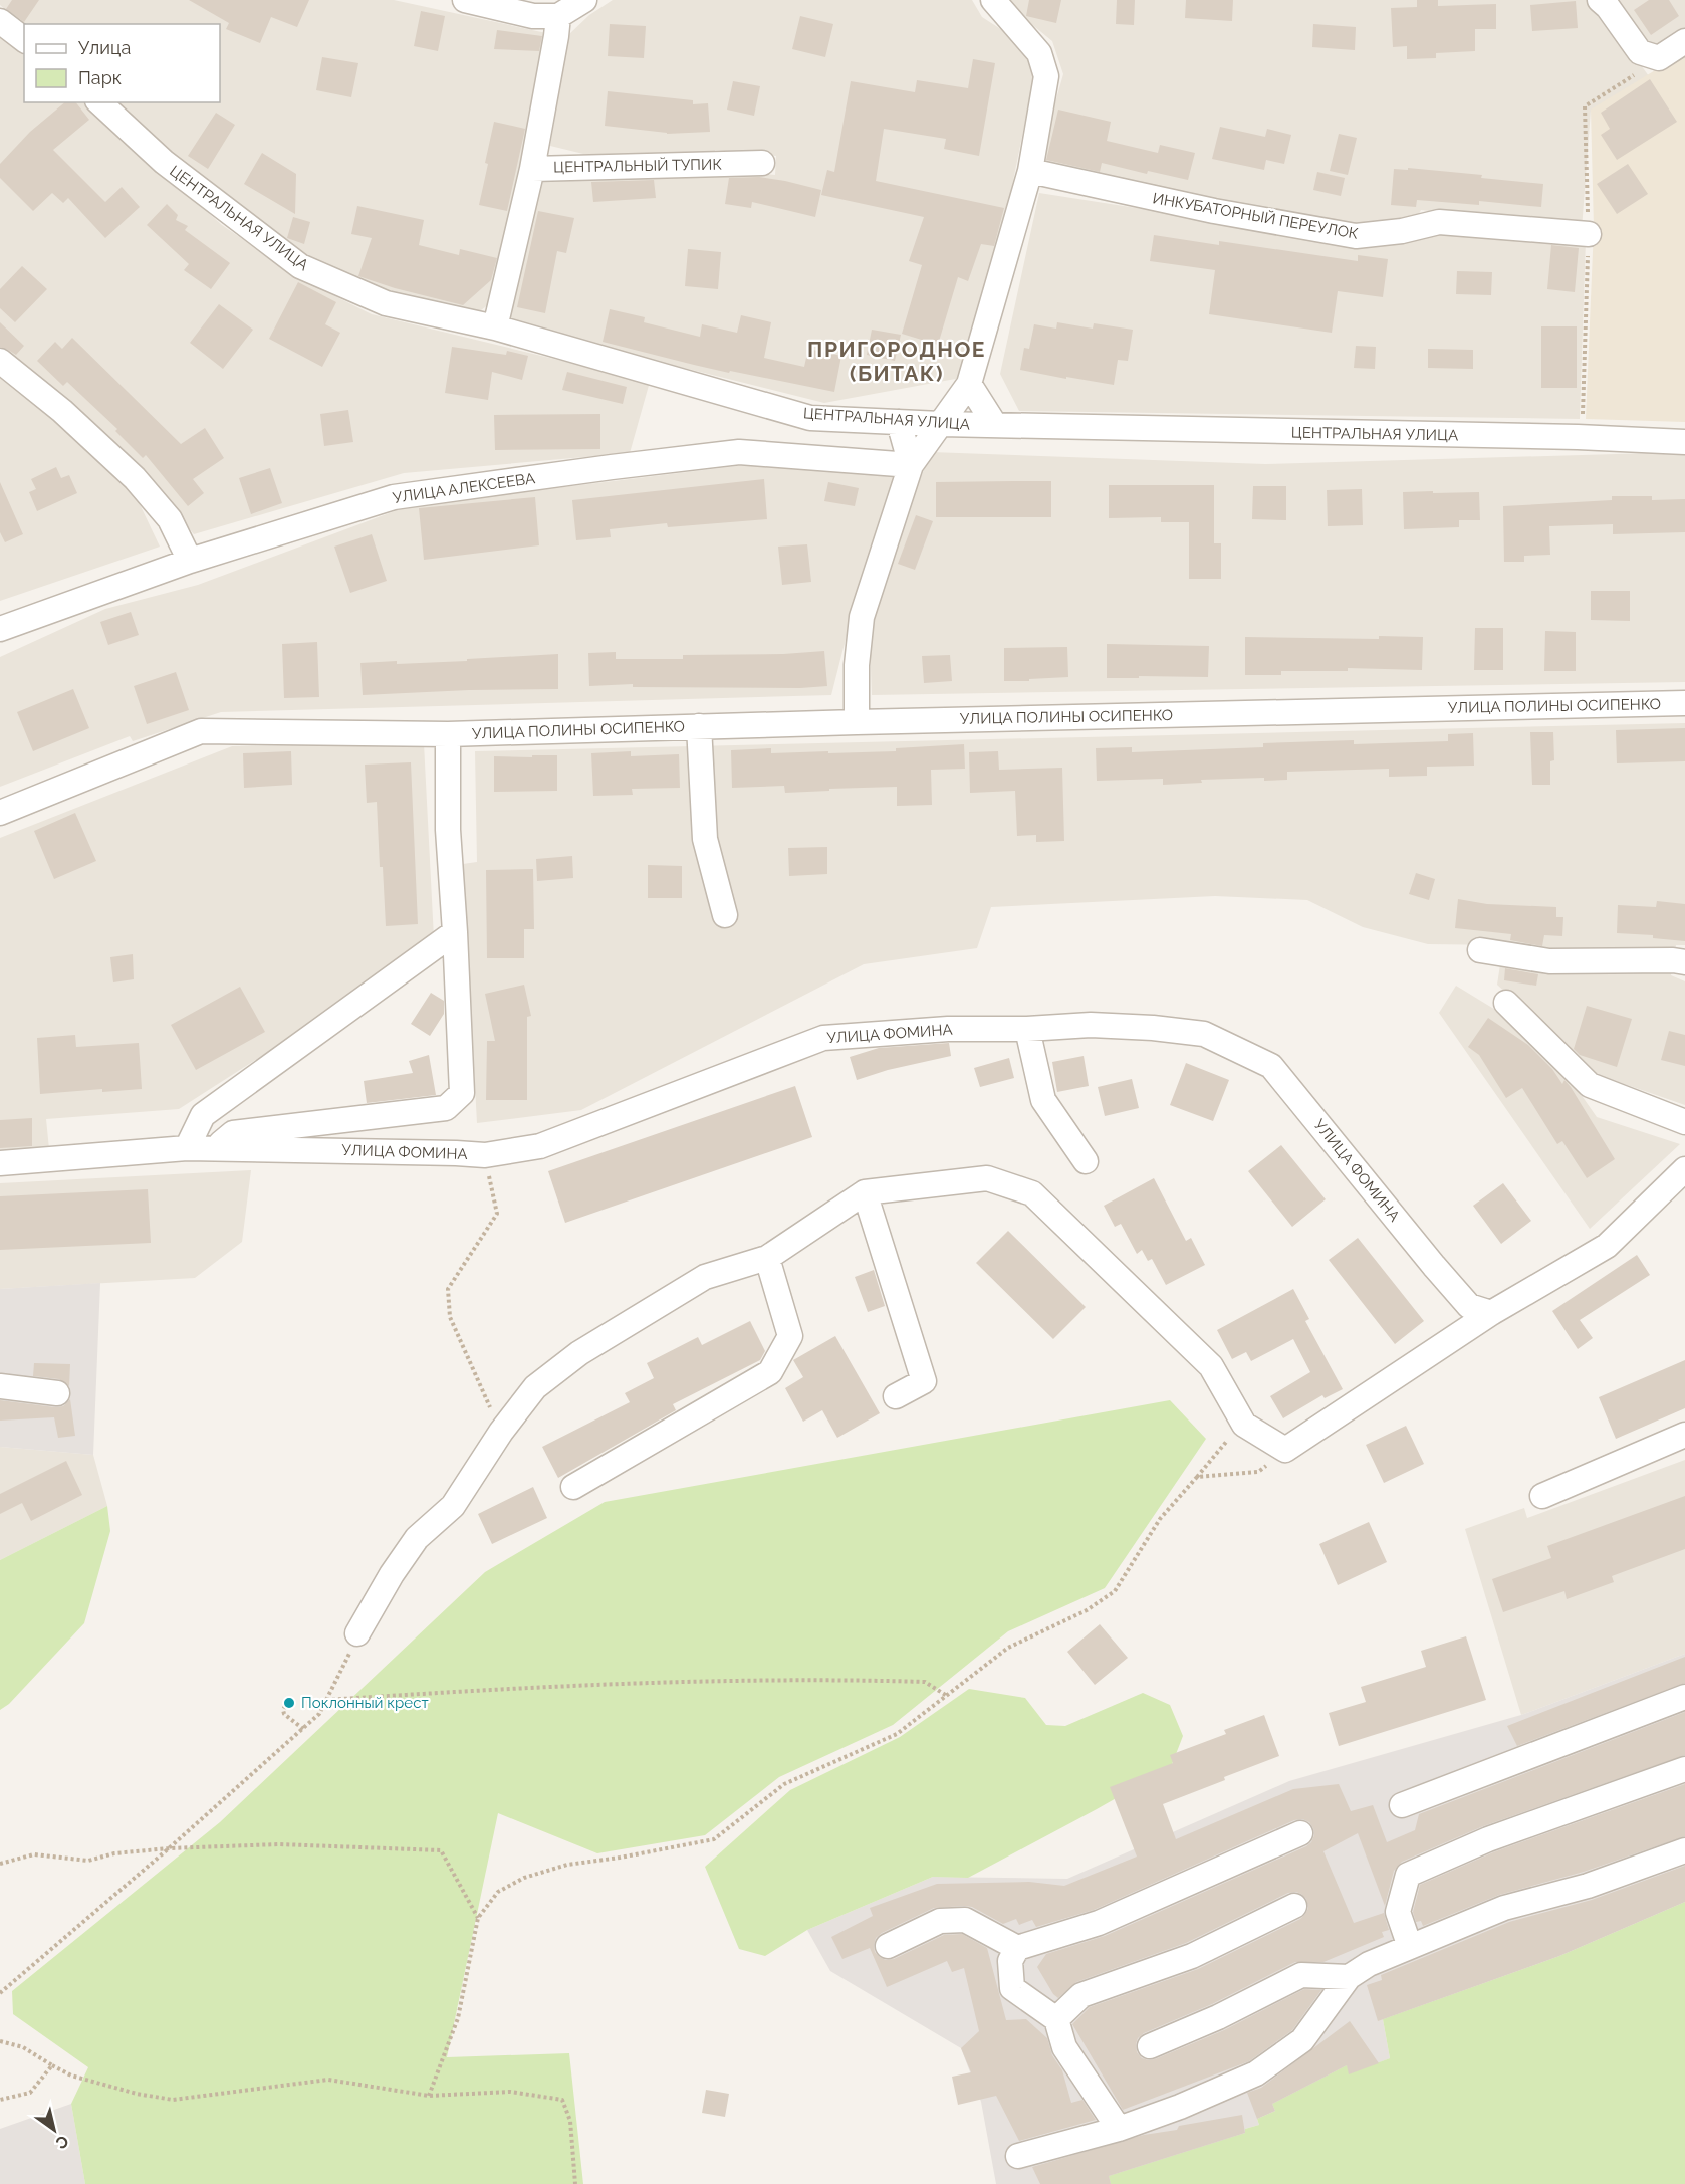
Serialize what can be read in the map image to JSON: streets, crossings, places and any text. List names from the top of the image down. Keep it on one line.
{"streets":{"street":["ЦЕНТРАЛЬНЫЙ ТУПИК","ИНКУБАТОРНЫЙ ПЕРЕУЛОК","ЦЕНТРАЛЬНАЯ УЛИЦА","УЛИЦА АЛЕКСЕЕВА","УЛИЦА ПОЛИНЫ ОСИПЕНКО","УЛИЦА ФОМИНА"]},"crossings":[["ЦЕНТРАЛЬНЫЙ ТУПИК","ЦЕНТРАЛЬНАЯ УЛИЦА"]],"districts":["ПРИГОРОДНОЕ (БИТАК)"],"places":["Поклонный крест"],"legend":["Улица","Парк"],"north":"bottom right"}
